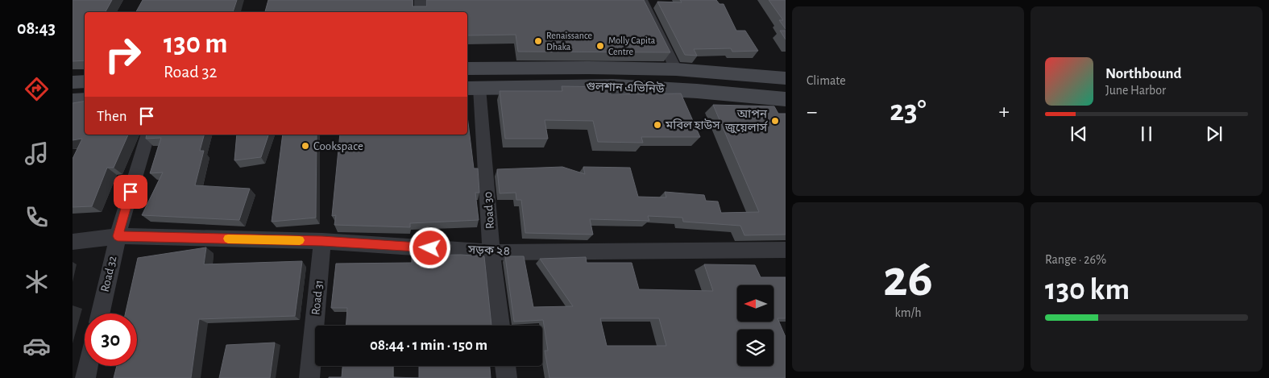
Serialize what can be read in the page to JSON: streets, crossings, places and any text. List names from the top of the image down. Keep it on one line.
{"streets":{"main road":["গুলশান এভিনিউ"],"street":["Road 30","সড়ক ২৪","Road 32","Road 31"]},"crossings":[["গুলশান এভিনিউ","Road 30"],["Road 30","সড়ক ২৪"],["সড়ক ২৪","Road 32"],["সড়ক ২৪","Road 31"]],"places":["Renaissance Dhaka","Molly Capita Centre","আপন জুয়েলার্স","মবিল হাউস","Cookspace"],"north":"left","page":{"tabs":"08:43","tile":["Climate",["26","km/h"],["Range · 26%","130 km"]],"turn":["130 m","Road 32"],"song":["Northbound","June Harbor"],"heat":["−","23°","+"],"then":"Then","limit":"30","trip":"08:44 · 1 min · 150 m"}}
